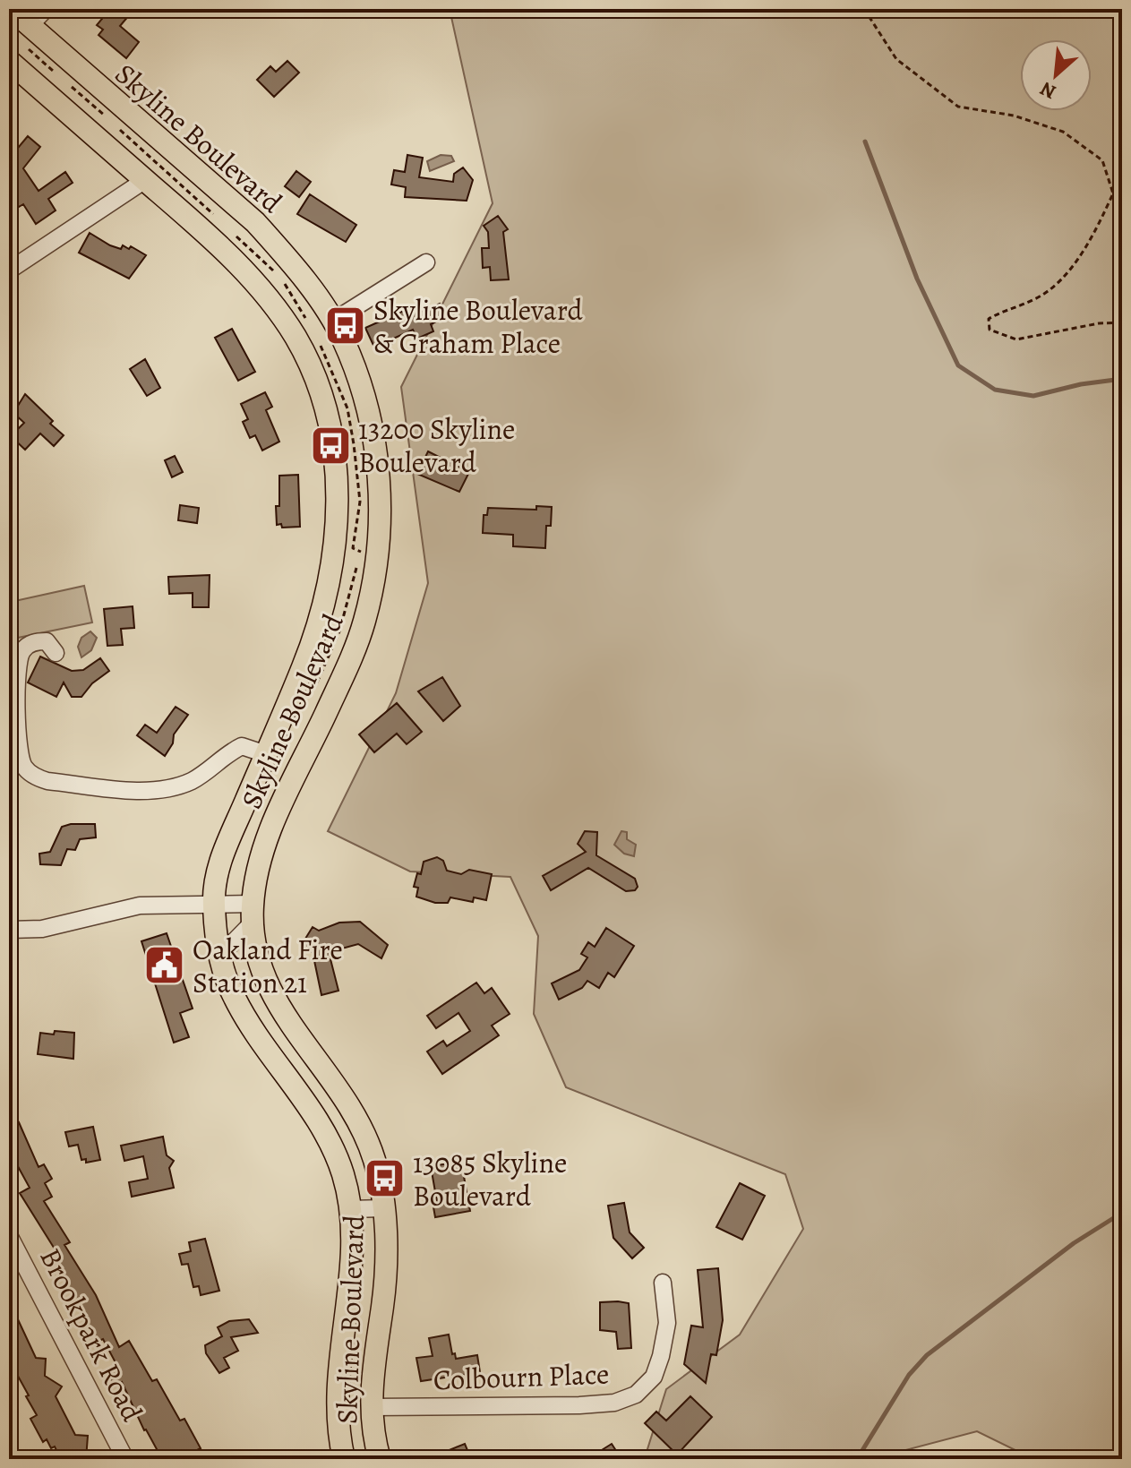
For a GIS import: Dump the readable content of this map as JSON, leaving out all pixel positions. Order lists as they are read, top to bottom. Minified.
{"streets":{"main road":["Skyline Boulevard"],"street":["Brookpark Road","Colbourn Place"]},"crossings":[["Skyline Boulevard","Colbourn Place"]],"places":{"bus stop":["Skyline Boulevard & Graham Place","13200 Skyline Boulevard","13085 Skyline Boulevard"],"public building":["Oakland Fire Station 21"]},"north":"bottom left"}
